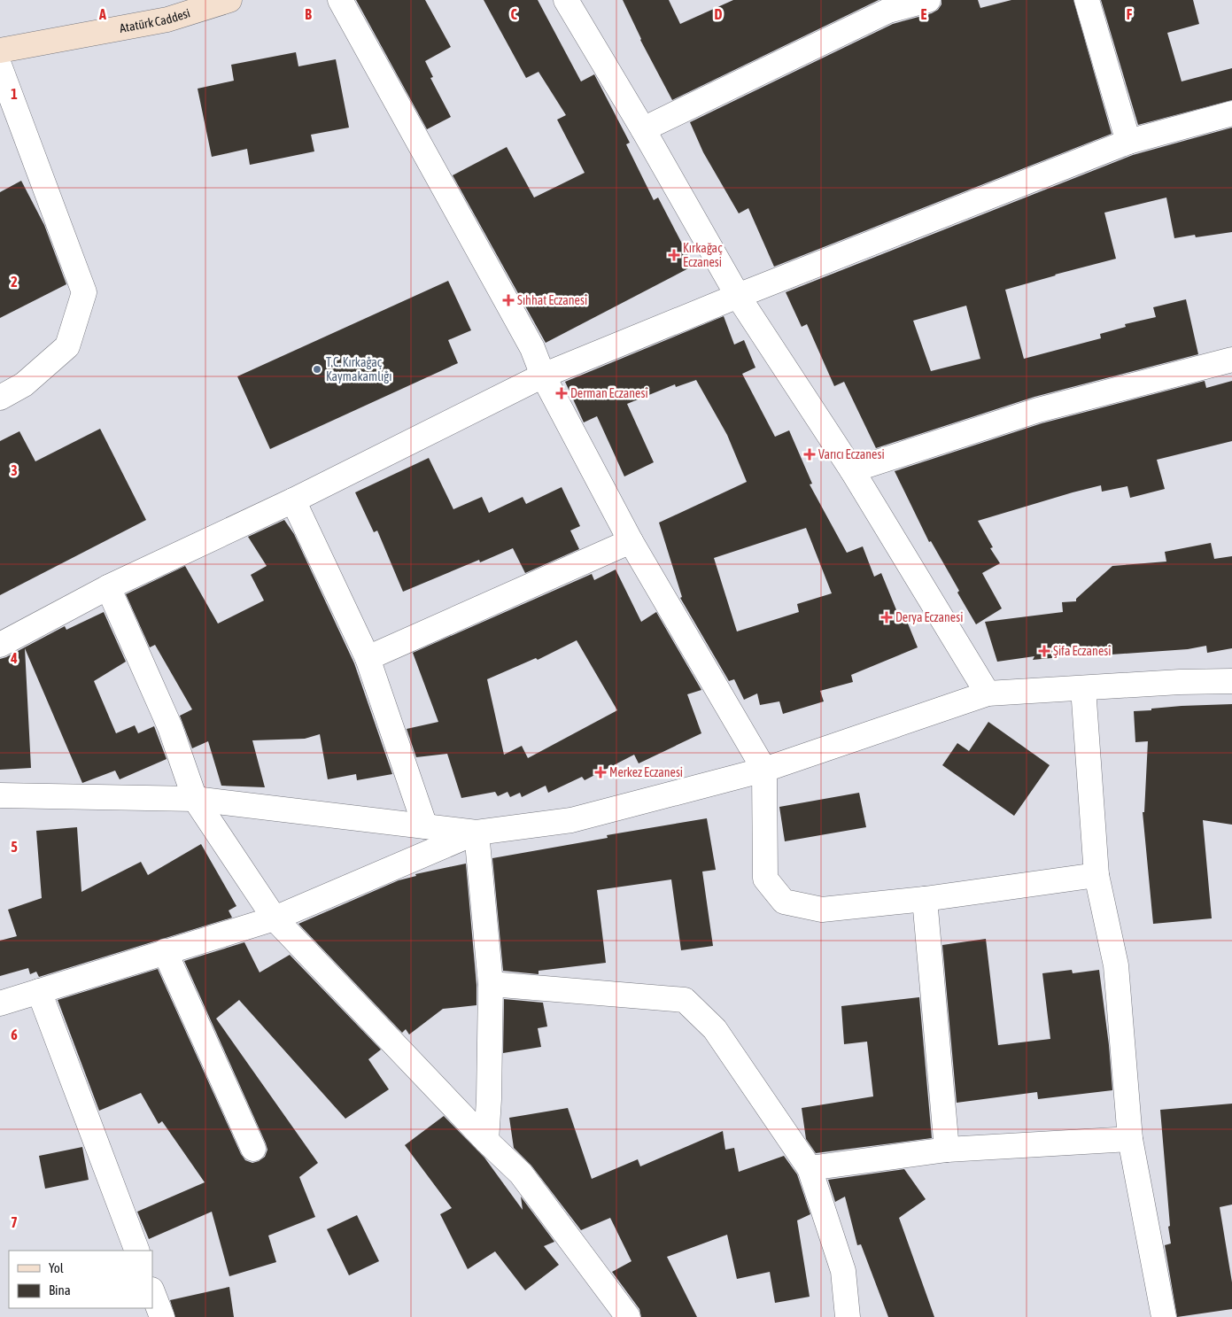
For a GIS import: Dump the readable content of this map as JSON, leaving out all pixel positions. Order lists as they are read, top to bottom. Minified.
{"streets":{"main road":["Atatürk Caddesi"]},"places":{"health":["Kırkağaç Eczanesi","Sıhhat Eczanesi","Derman Eczanesi","Varıcı Eczanesi","Derya Eczanesi","Şifa Eczanesi","Merkez Eczanesi"],"other":["T.C. Kırkağaç Kaymakamlığı"]},"legend":["Yol","Bina"],"grid":{"columns":["A","B","C","D","E","F"],"rows":["1","2","3","4","5","6","7"]}}
